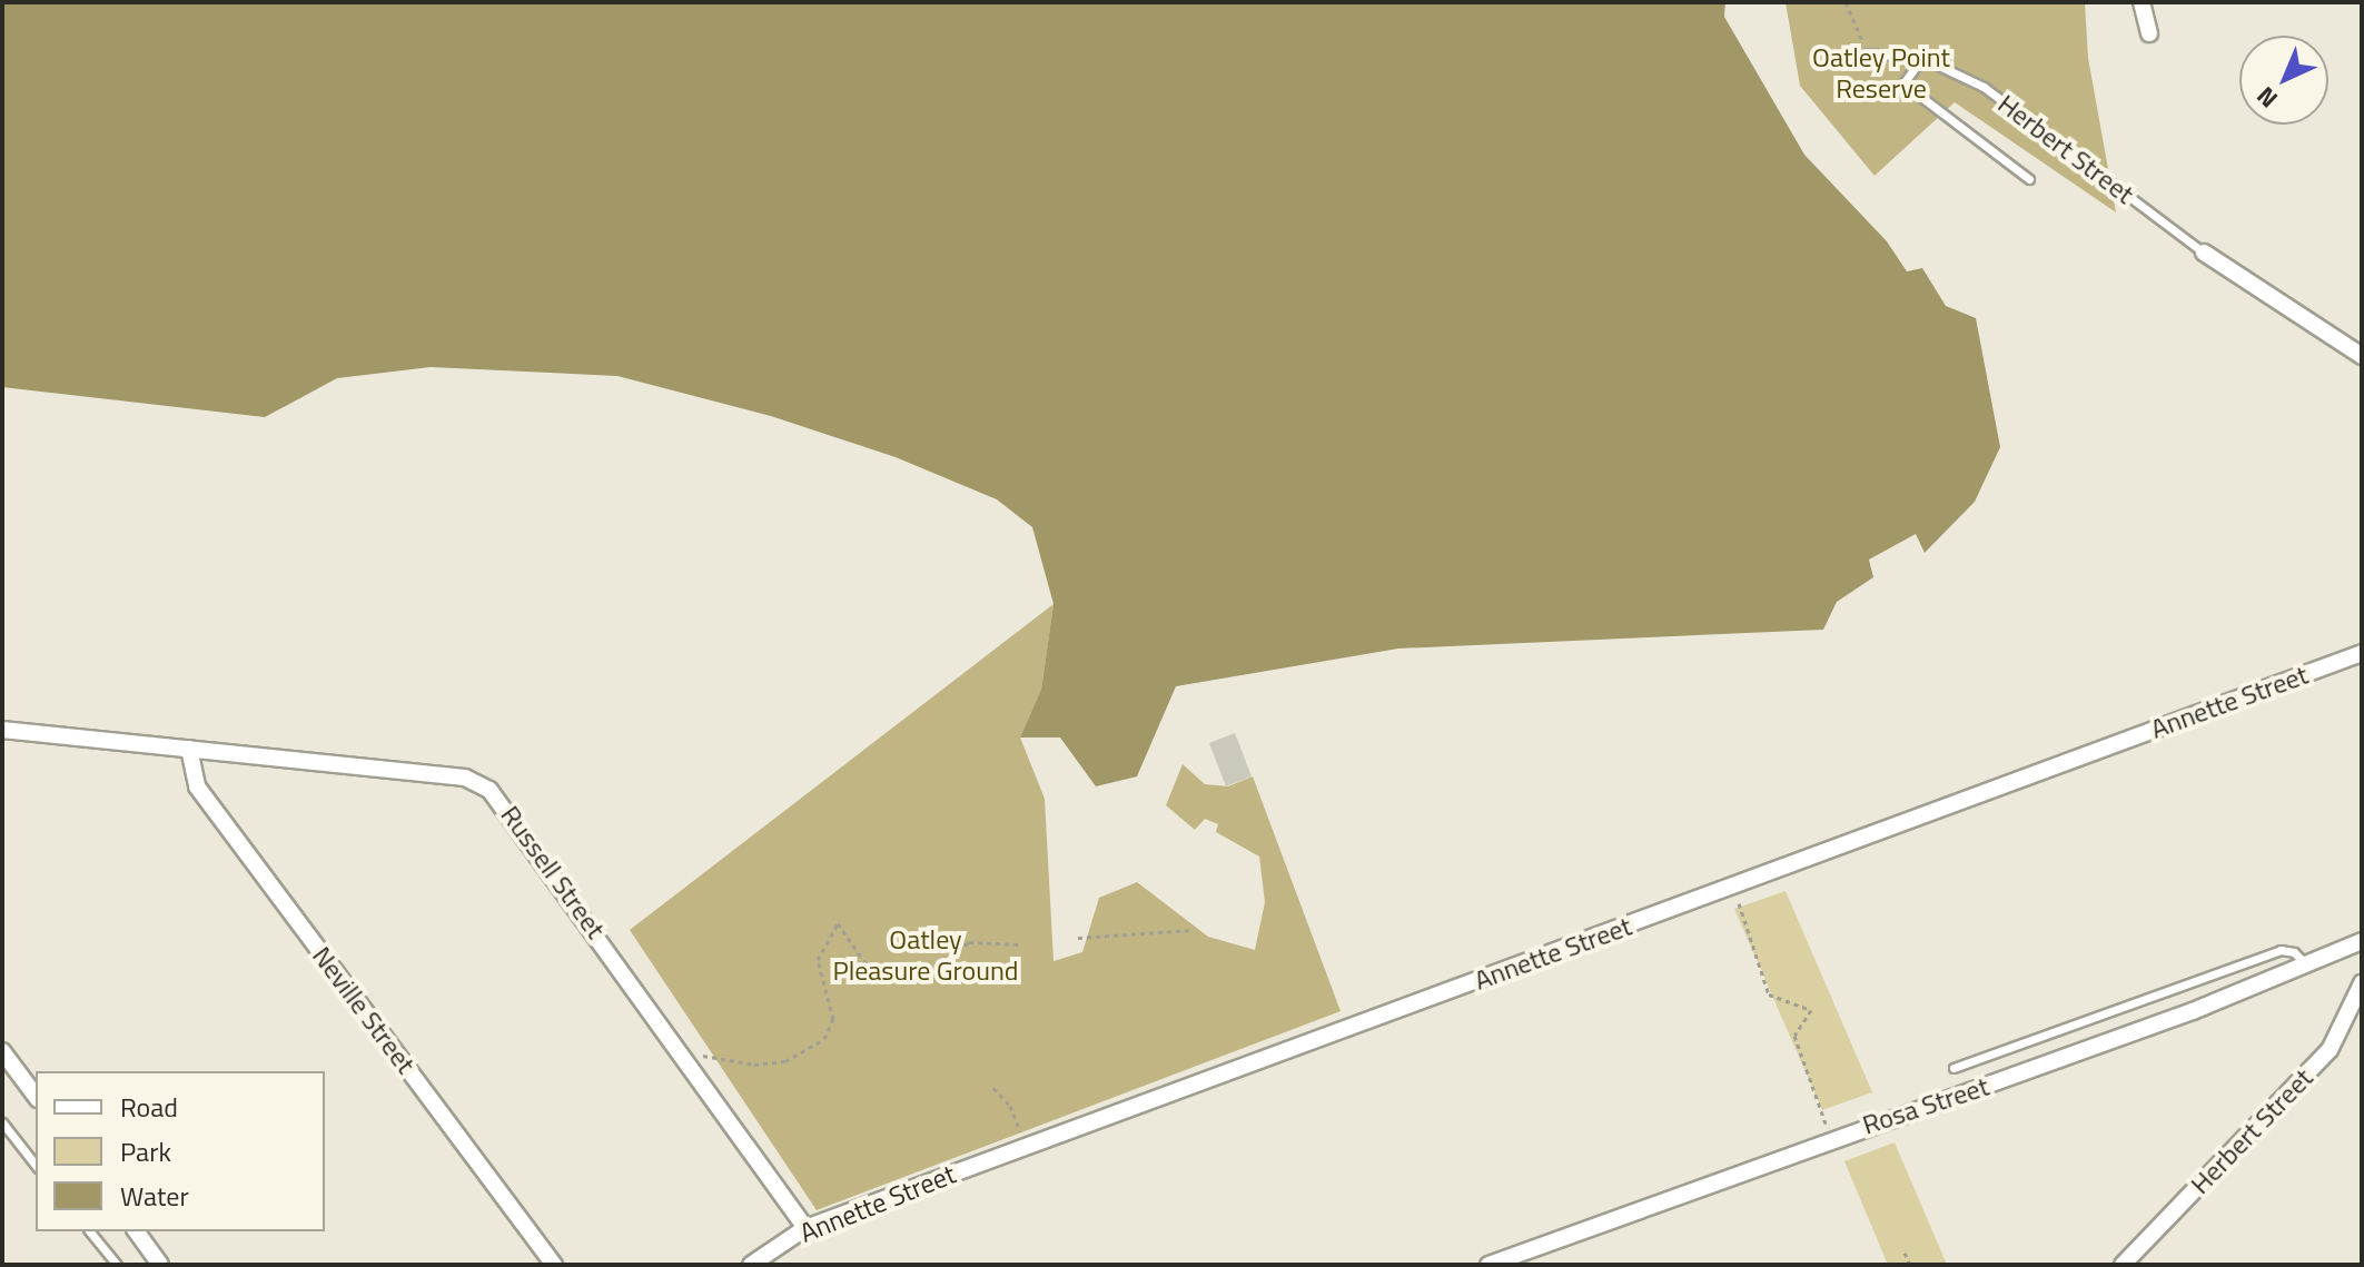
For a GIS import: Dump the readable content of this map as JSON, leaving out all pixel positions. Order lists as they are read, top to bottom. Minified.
{"streets":{"street":["Herbert Street","Annette Street","Russell Street","Neville Street","Rosa Street"]},"crossings":[["Annette Street","Russell Street"],["Russell Street","Neville Street"]],"parks":["Oatley Point Reserve","Oatley Pleasure Ground"],"legend":["Road","Park","Water"],"north":"bottom left"}
